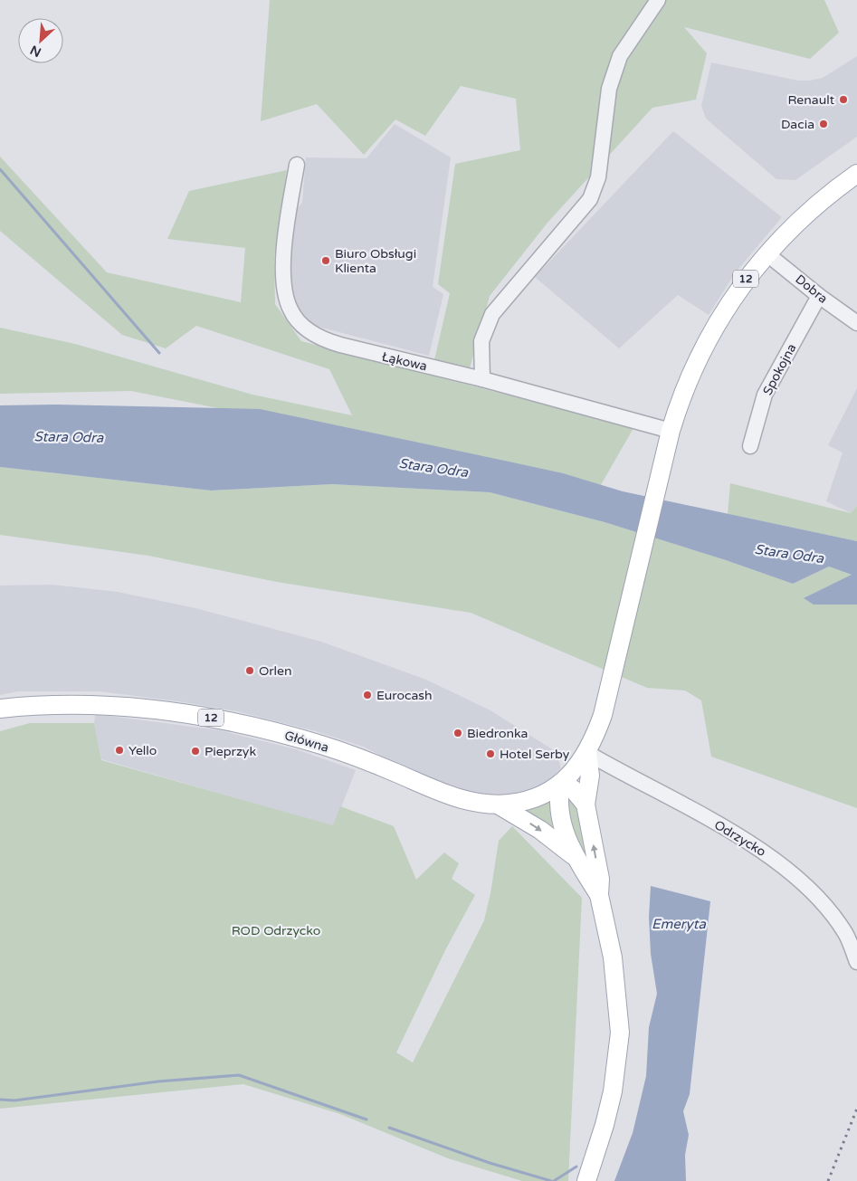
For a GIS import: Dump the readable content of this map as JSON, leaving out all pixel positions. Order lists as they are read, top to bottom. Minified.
{"streets":{"main road":["12","Główna"],"street":["Dobra","Łąkowa","Spokojna","Odrzycko"]},"crossings":[["12","Dobra"],["12","Łąkowa"],["12","Główna"],["12","Odrzycko"],["Dobra","Spokojna"],["Główna","Odrzycko"]],"water":["Stara Odra","Emeryta"],"parks":["ROD Odrzycko"],"places":["Renault","Dacia","Biuro Obsługi Klienta","Orlen","Eurocash","Biedronka","Yello","Pieprzyk","Hotel Serby"],"north":"bottom left"}
